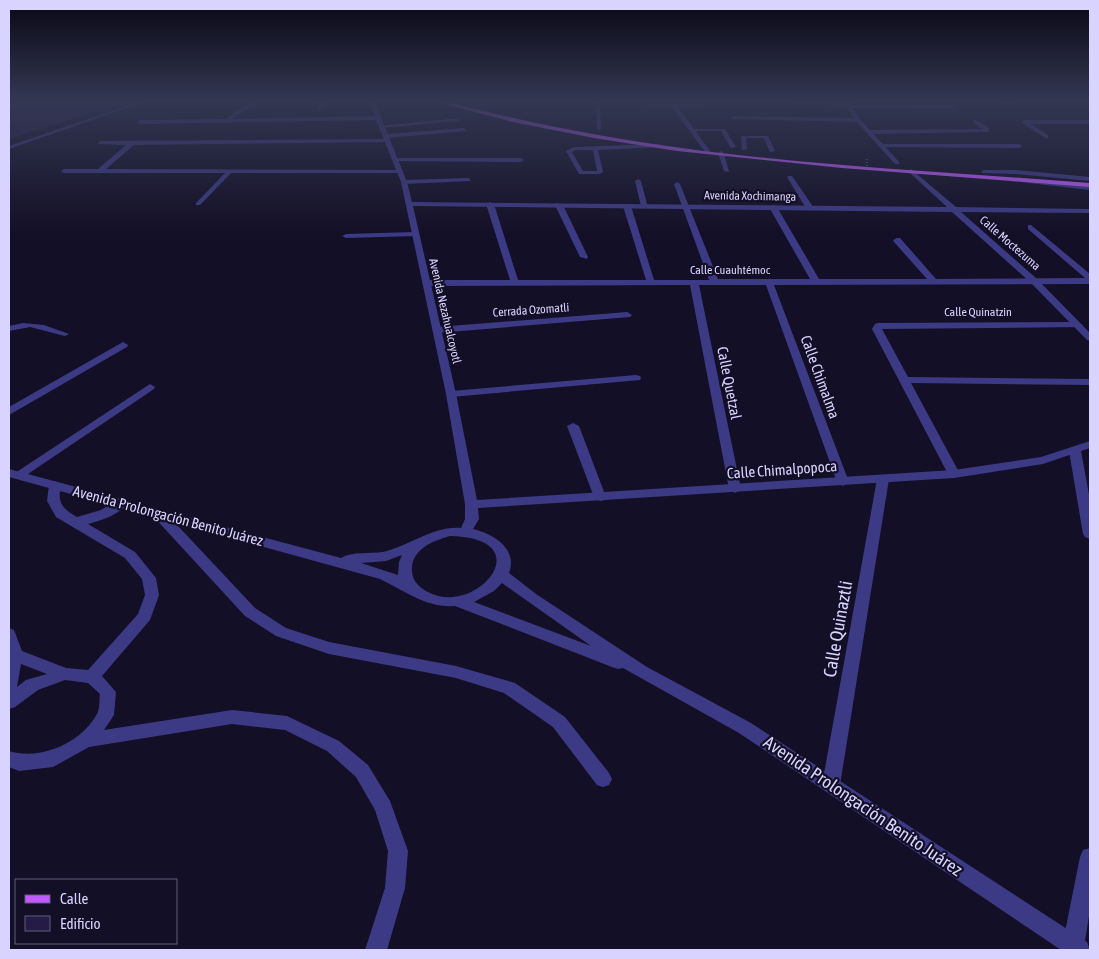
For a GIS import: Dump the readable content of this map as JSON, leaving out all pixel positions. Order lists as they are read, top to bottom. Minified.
{"streets":{"street":["Avenida Xochimanga","Calle Moctezuma","Calle Cuauhtémoc","Cerrada Ozomatli","Avenida Nezahualcoyotl","Calle Quinatzin","Calle Chimalma","Calle Quetzal","Calle Chimalpopoca","Avenida Prolongación Benito Juárez","Calle Quinaztli"]},"crossings":[["Avenida Xochimanga","Calle Moctezuma"],["Avenida Xochimanga","Avenida Nezahualcoyotl"],["Calle Moctezuma","Calle Cuauhtémoc"],["Calle Moctezuma","Calle Quinatzin"],["Calle Cuauhtémoc","Avenida Nezahualcoyotl"],["Calle Cuauhtémoc","Calle Chimalma"],["Calle Cuauhtémoc","Calle Quetzal"],["Cerrada Ozomatli","Avenida Nezahualcoyotl"],["Avenida Nezahualcoyotl","Calle Chimalpopoca"],["Avenida Nezahualcoyotl","Avenida Prolongación Benito Juárez"],["Calle Chimalma","Calle Chimalpopoca"],["Calle Quetzal","Calle Chimalpopoca"],["Calle Chimalpopoca","Calle Quinaztli"],["Avenida Prolongación Benito Juárez","Calle Quinaztli"]],"legend":["Calle","Edificio"]}
